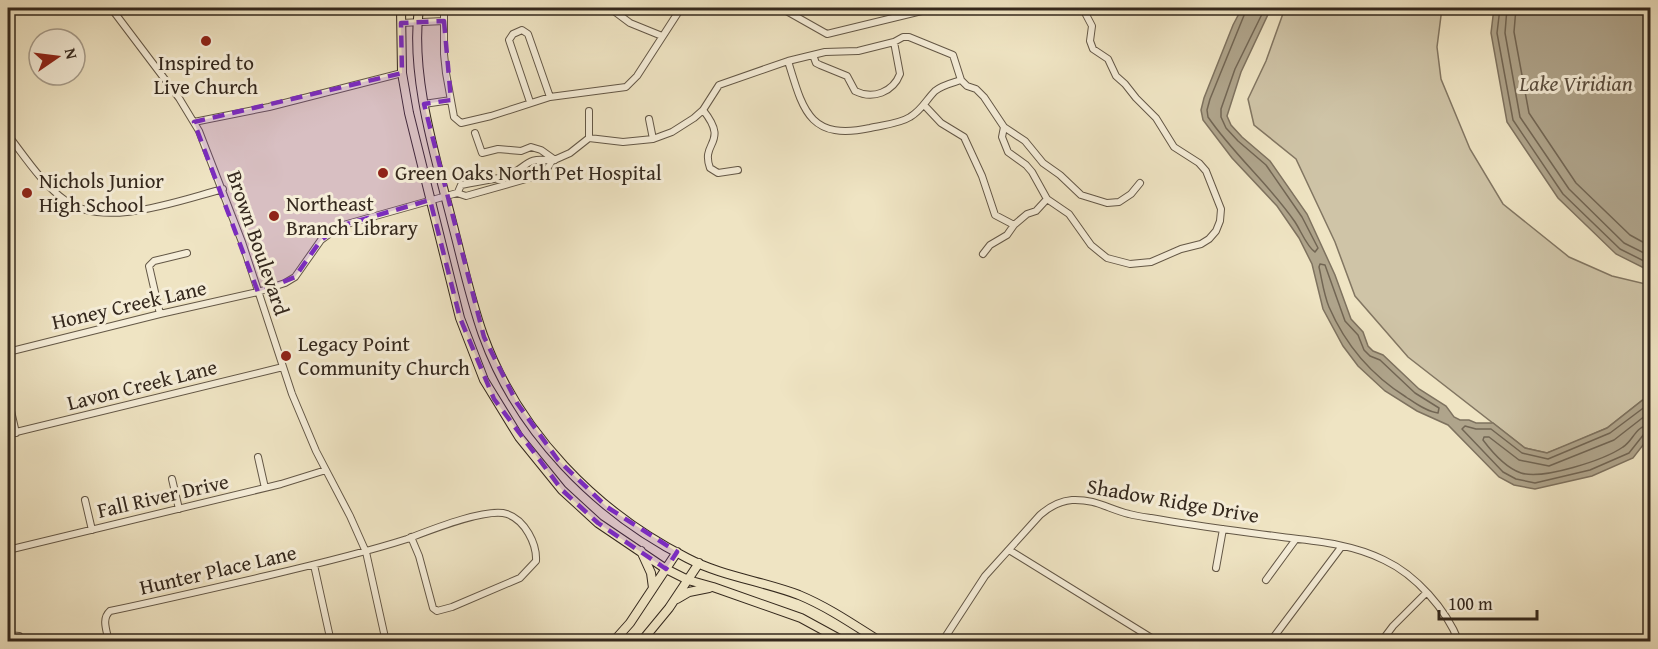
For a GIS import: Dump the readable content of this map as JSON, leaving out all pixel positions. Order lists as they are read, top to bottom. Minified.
{"streets":{"street":["Brown Boulevard","Honey Creek Lane","Lavon Creek Lane","Fall River Drive","Shadow Ridge Drive","Hunter Place Lane"]},"crossings":[["Brown Boulevard","Honey Creek Lane"],["Brown Boulevard","Lavon Creek Lane"],["Brown Boulevard","Fall River Drive"],["Brown Boulevard","Hunter Place Lane"]],"water":["Lake Viridian"],"places":["Inspired to Live Church","Green Oaks North Pet Hospital","Nichols Junior High School","Northeast Branch Library","Legacy Point Community Church"],"scale_bar":"100 m","north":"right"}
